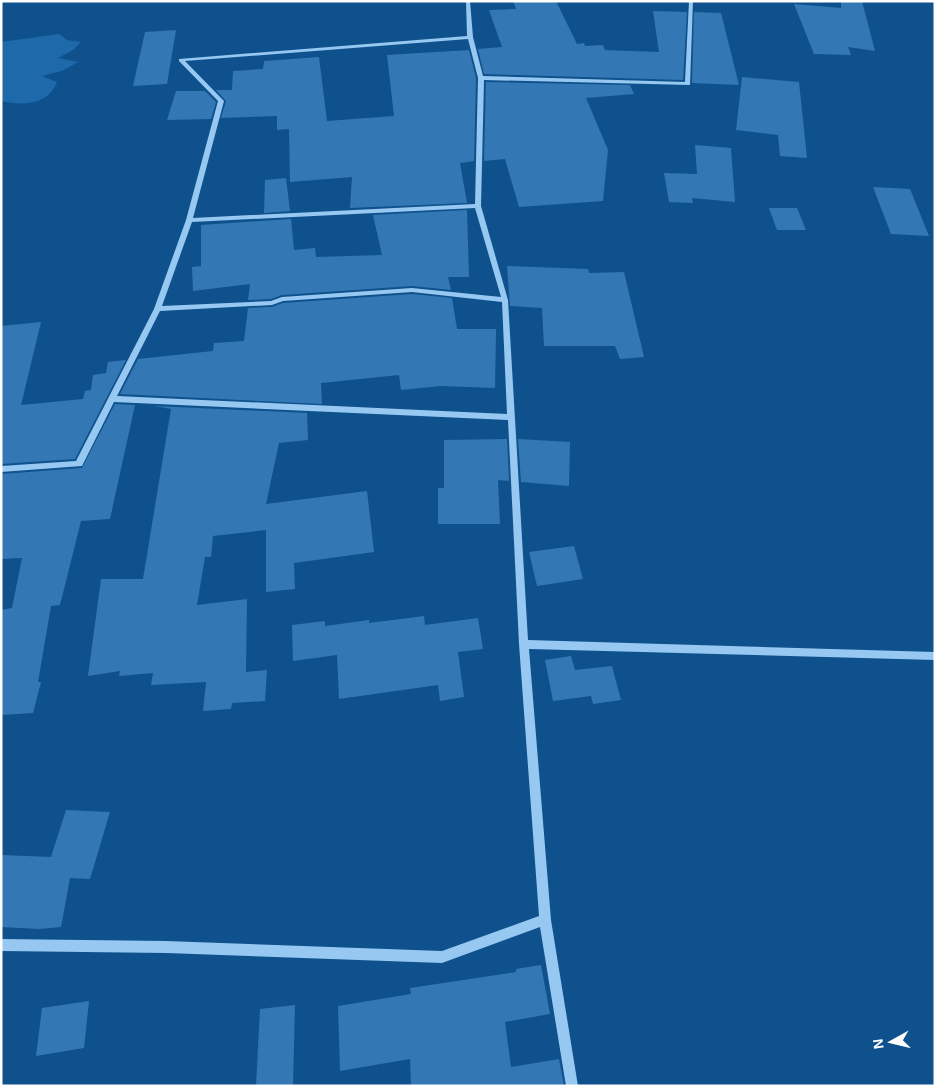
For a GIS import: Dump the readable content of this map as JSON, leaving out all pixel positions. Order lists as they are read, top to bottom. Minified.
{"north":"left"}
